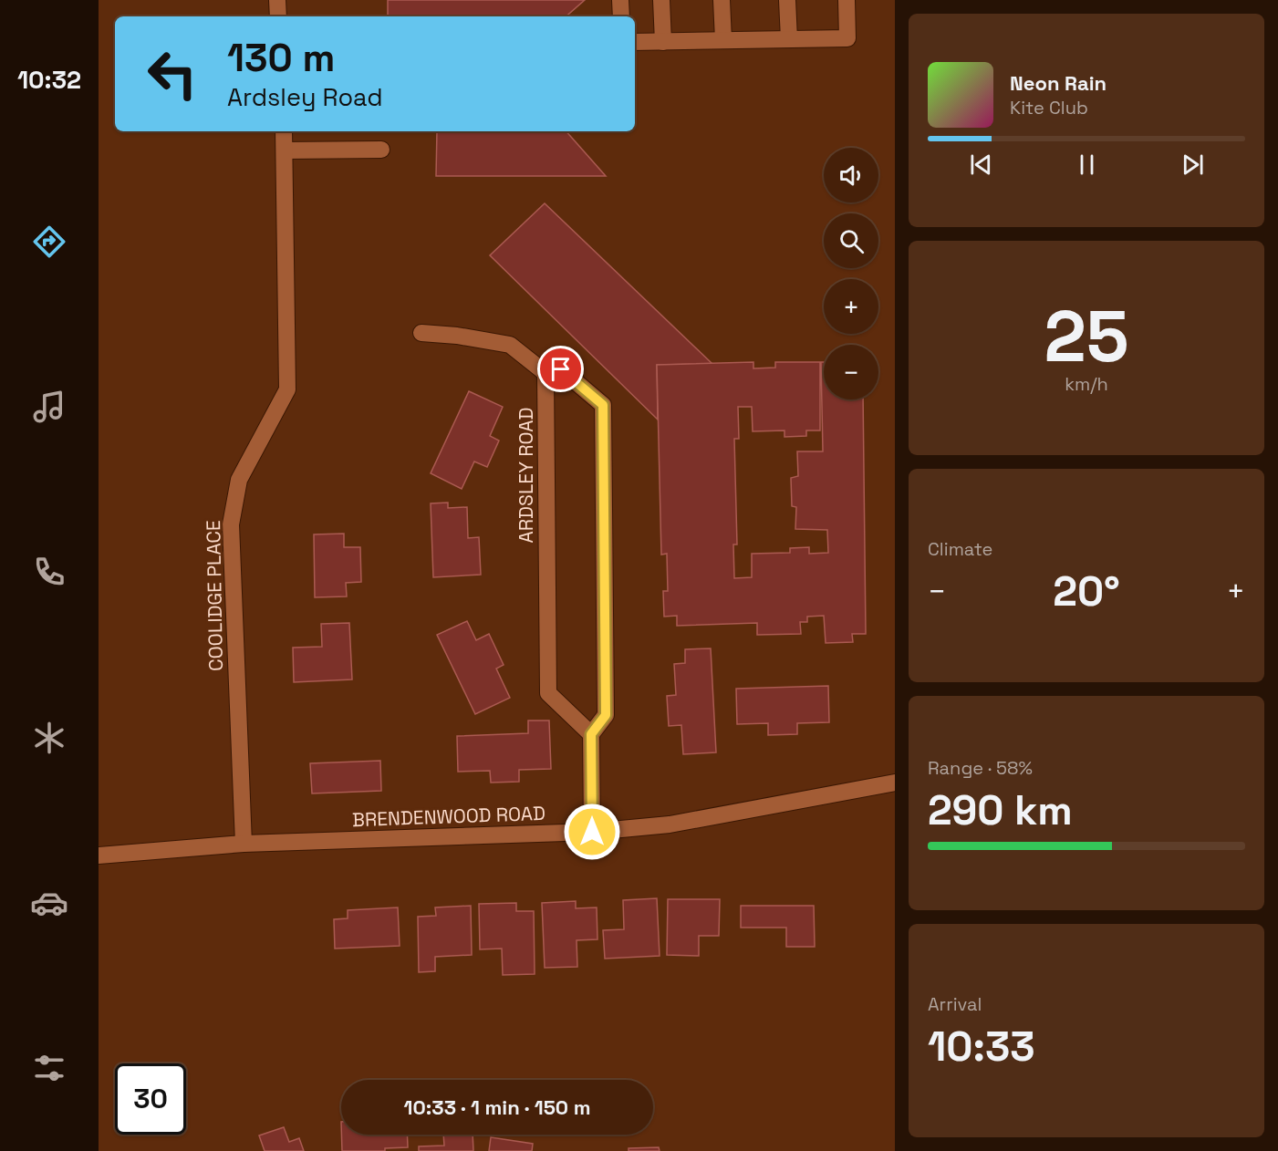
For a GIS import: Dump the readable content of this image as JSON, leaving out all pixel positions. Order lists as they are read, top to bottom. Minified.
{"streets":{"street":["ARDSLEY ROAD","COOLIDGE PLACE","BRENDENWOOD ROAD"]},"crossings":[["COOLIDGE PLACE","BRENDENWOOD ROAD"]],"page":{"tabs":"10:32","turn":["130 m","Ardsley Road"],"song":["Neon Rain","Kite Club"],"map_buttons":["+","−"],"tile":[["25","km/h"],"Climate",["Range · 58%","290 km"],["Arrival","10:33"]],"heat":["−","20°","+"],"limit":"30","trip":"10:33 · 1 min · 150 m"}}
